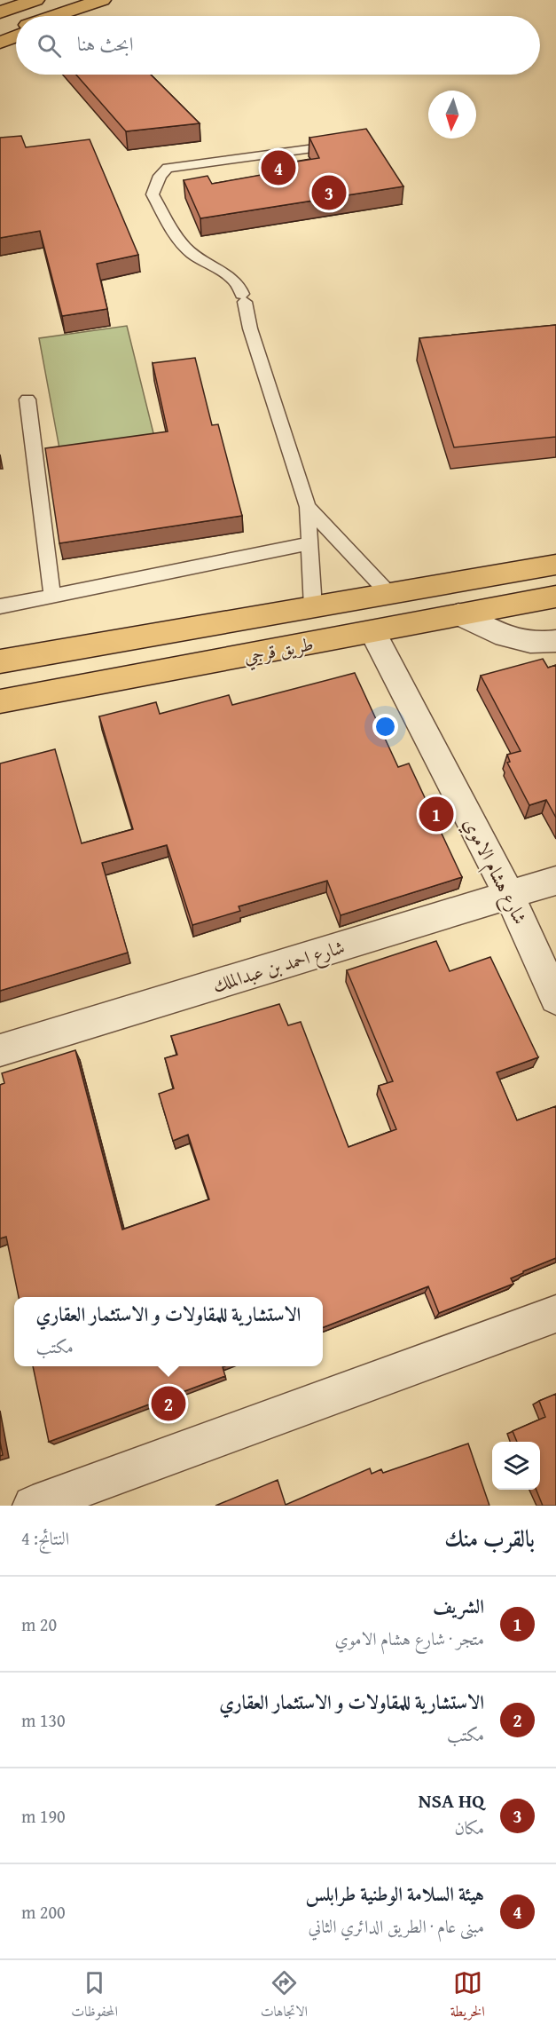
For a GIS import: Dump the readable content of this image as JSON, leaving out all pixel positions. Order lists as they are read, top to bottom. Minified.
{"streets":{"highway":["طريق قرجي"],"street":["شارع هشام الاموي","شارع احمد بن عبدالملك"]},"crossings":[["طريق قرجي","شارع هشام الاموي"],["شارع هشام الاموي","شارع احمد بن عبدالملك"]],"north":"bottom","page":{"search":"ابحث هنا","pins":["4","3","1","2"],"popup":["الاستشارية للمقاولات و الاستثمار العقاري","مكتب"],"heading":["بالقرب منك","النتائج: 4"],"list":[{"mark":"1","name":"الشريف","note":"متجر · شارع هشام الاموي","value":"20 m"},{"mark":"2","name":"الاستشارية للمقاولات و الاستثمار العقاري","note":"مكتب","value":"130 m"},{"mark":"3","name":"NSA HQ","note":"مكان","value":"190 m"},{"mark":"4","name":"هيئة السلامة الوطنية طرابلس","note":"مبنى عام · الطريق الدائري الثاني","value":"200 m"}],"nav":["الخريطة","الاتجاهات","المحفوظات"]}}
